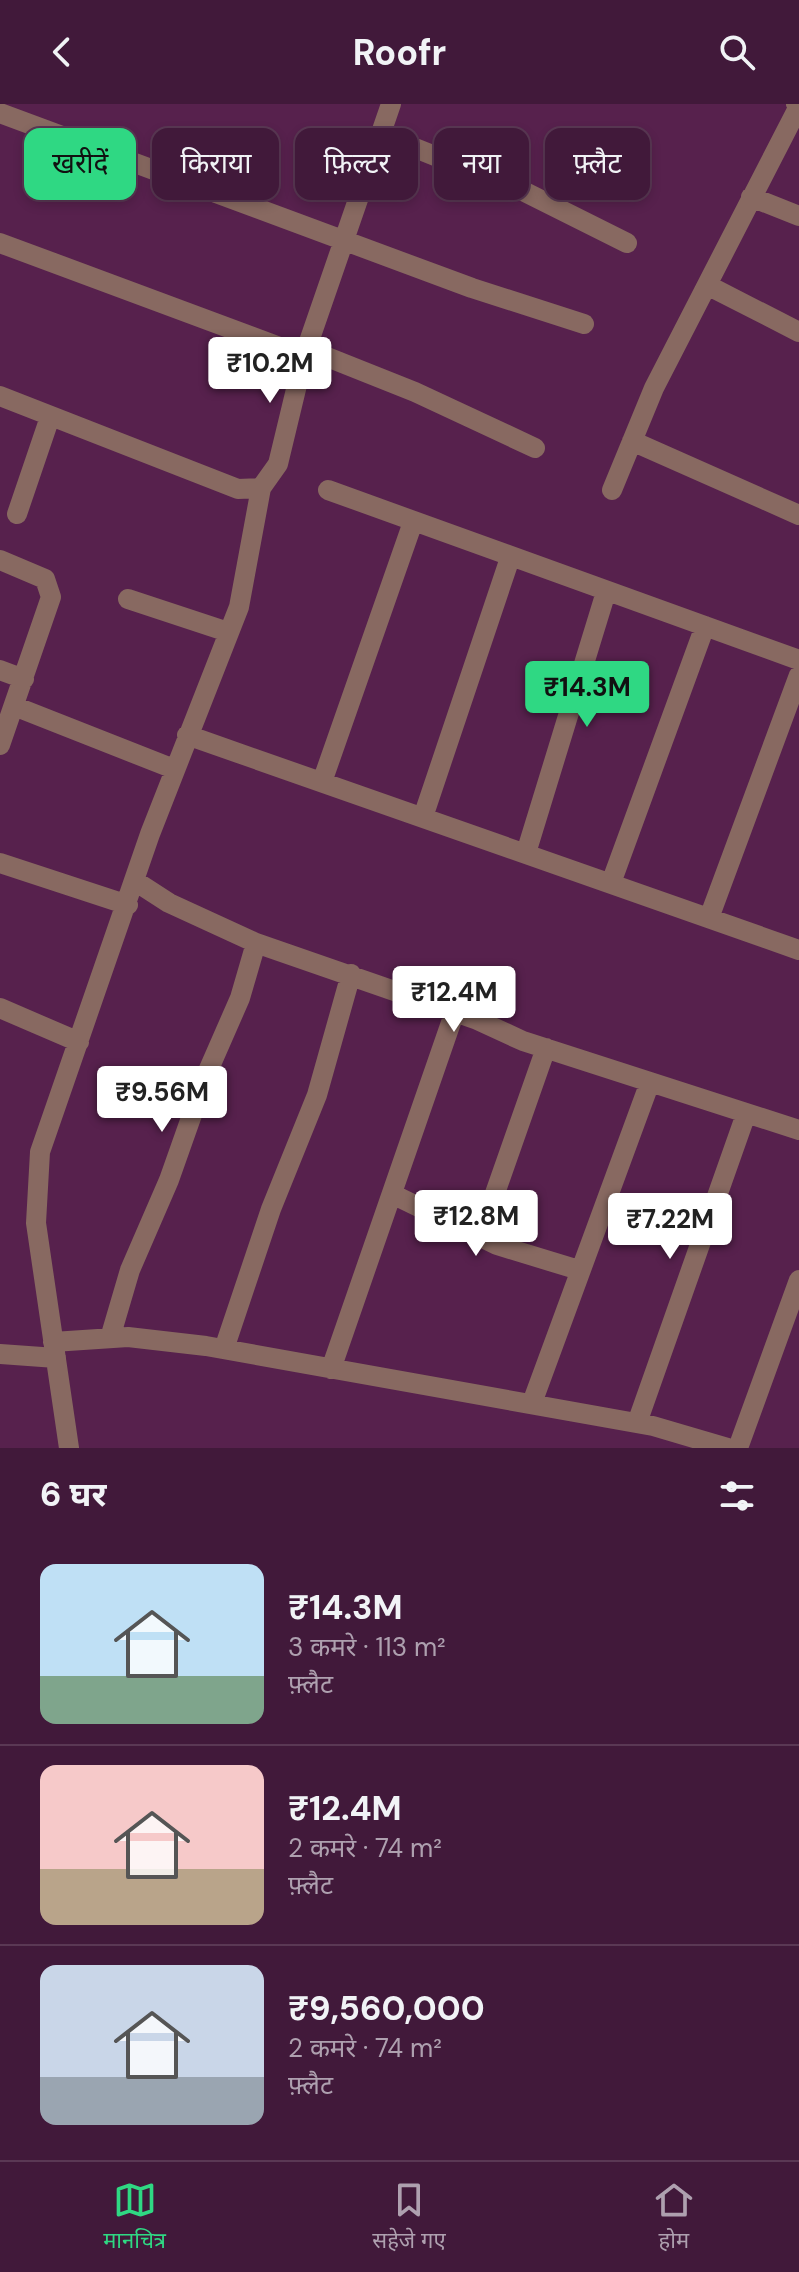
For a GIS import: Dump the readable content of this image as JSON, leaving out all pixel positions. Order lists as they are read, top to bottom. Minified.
{"page":{"header":"Roofr","chip":["खरीदें","किराया","फ़िल्टर","नया","फ़्लैट"],"price":["₹10.2M","₹14.3M","₹12.4M","₹9.56M","₹12.8M","₹7.22M"],"heading":"6 घर","list":[{"name":"₹14.3M","note":"3 कमरे · 113 m² · फ़्लैट"},{"name":"₹12.4M","note":"2 कमरे · 74 m² · फ़्लैट"},{"name":"₹9,560,000","note":"2 कमरे · 74 m² · फ़्लैट"}],"tabs":["मानचित्र","सहेजे गए","होम"]}}
